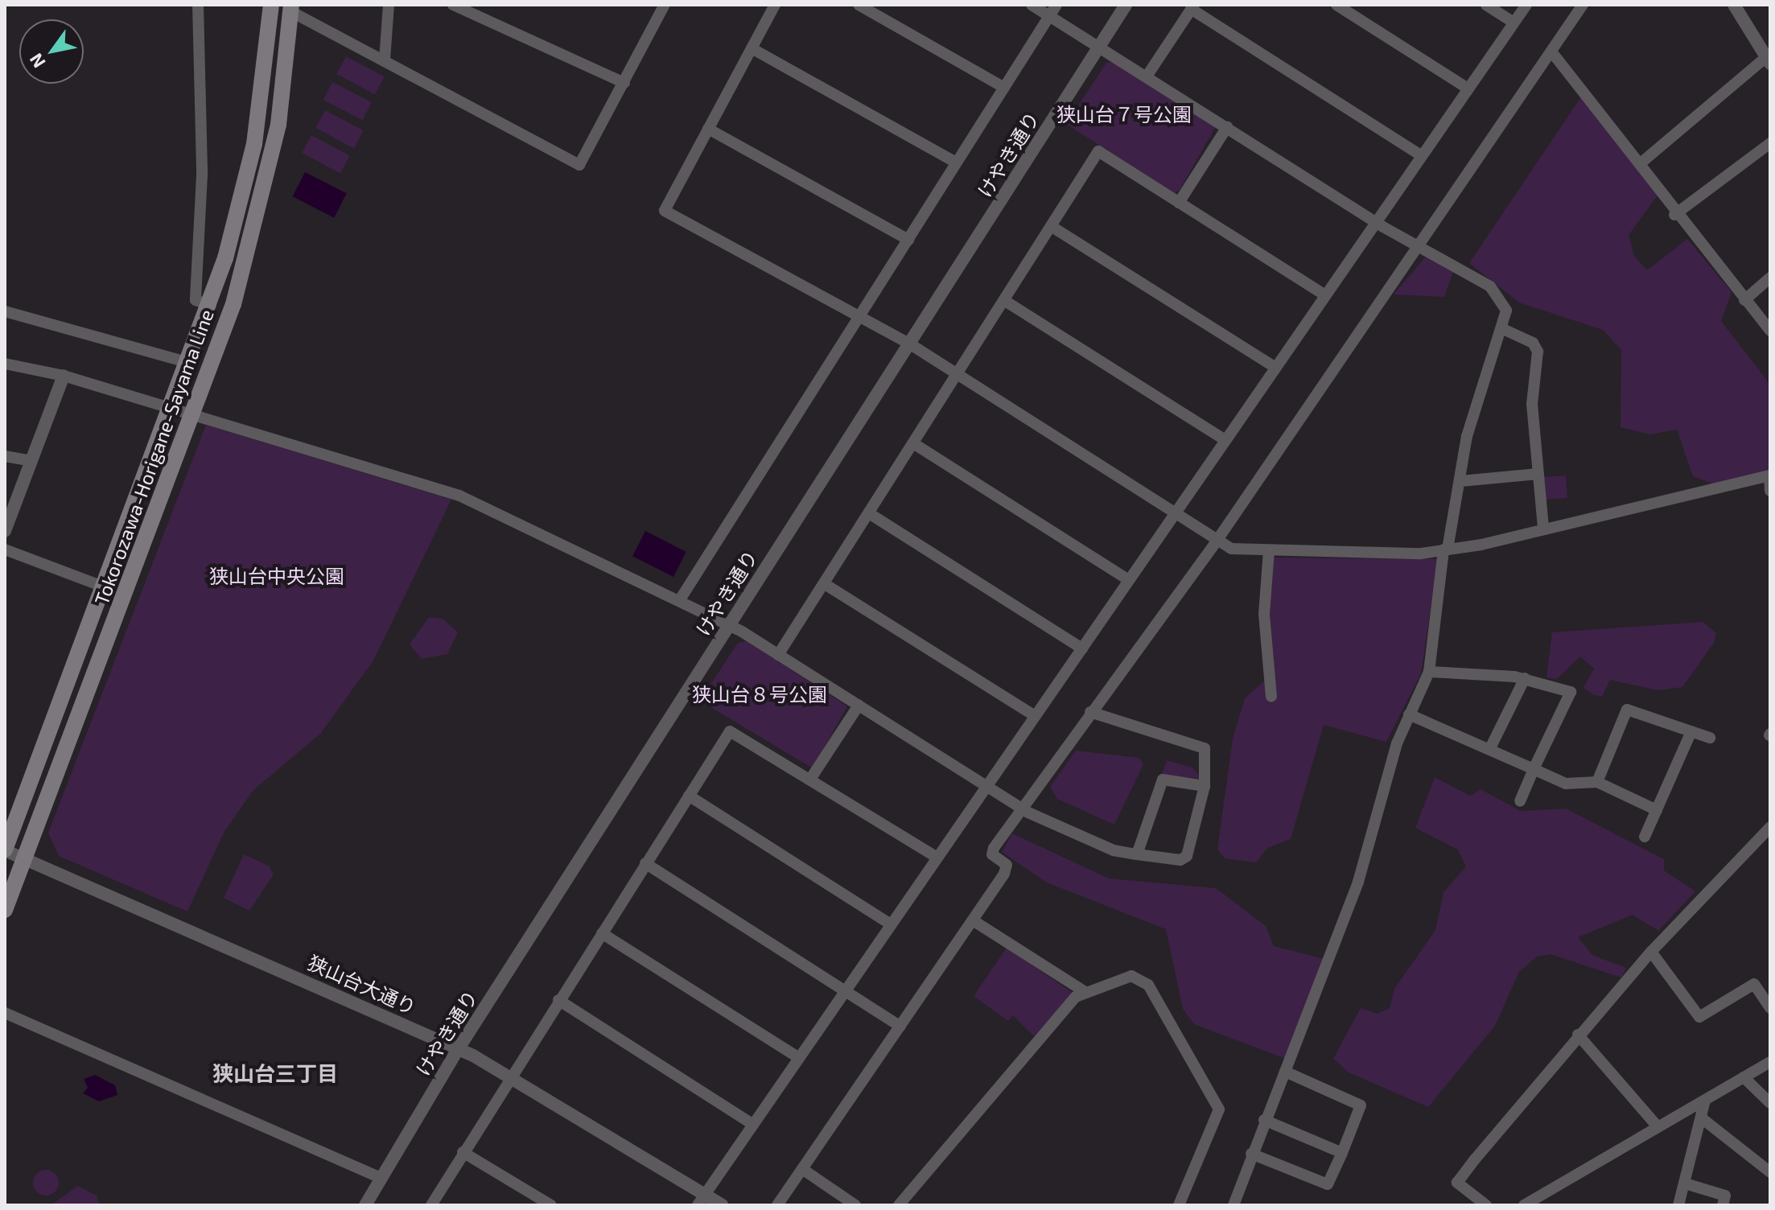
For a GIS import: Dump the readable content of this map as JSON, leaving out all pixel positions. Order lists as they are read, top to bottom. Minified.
{"streets":{"main road":["Tokorozawa-Horigane-Sayama Line"],"street":["けやき通り","狭山台大通り"]},"crossings":[["けやき通り","狭山台大通り"],["Tokorozawa-Horigane-Sayama Line","狭山台大通り"]],"districts":["狭山台三丁目"],"parks":["狭山台７号公園","狭山台中央公園","狭山台８号公園"],"north":"bottom left"}
